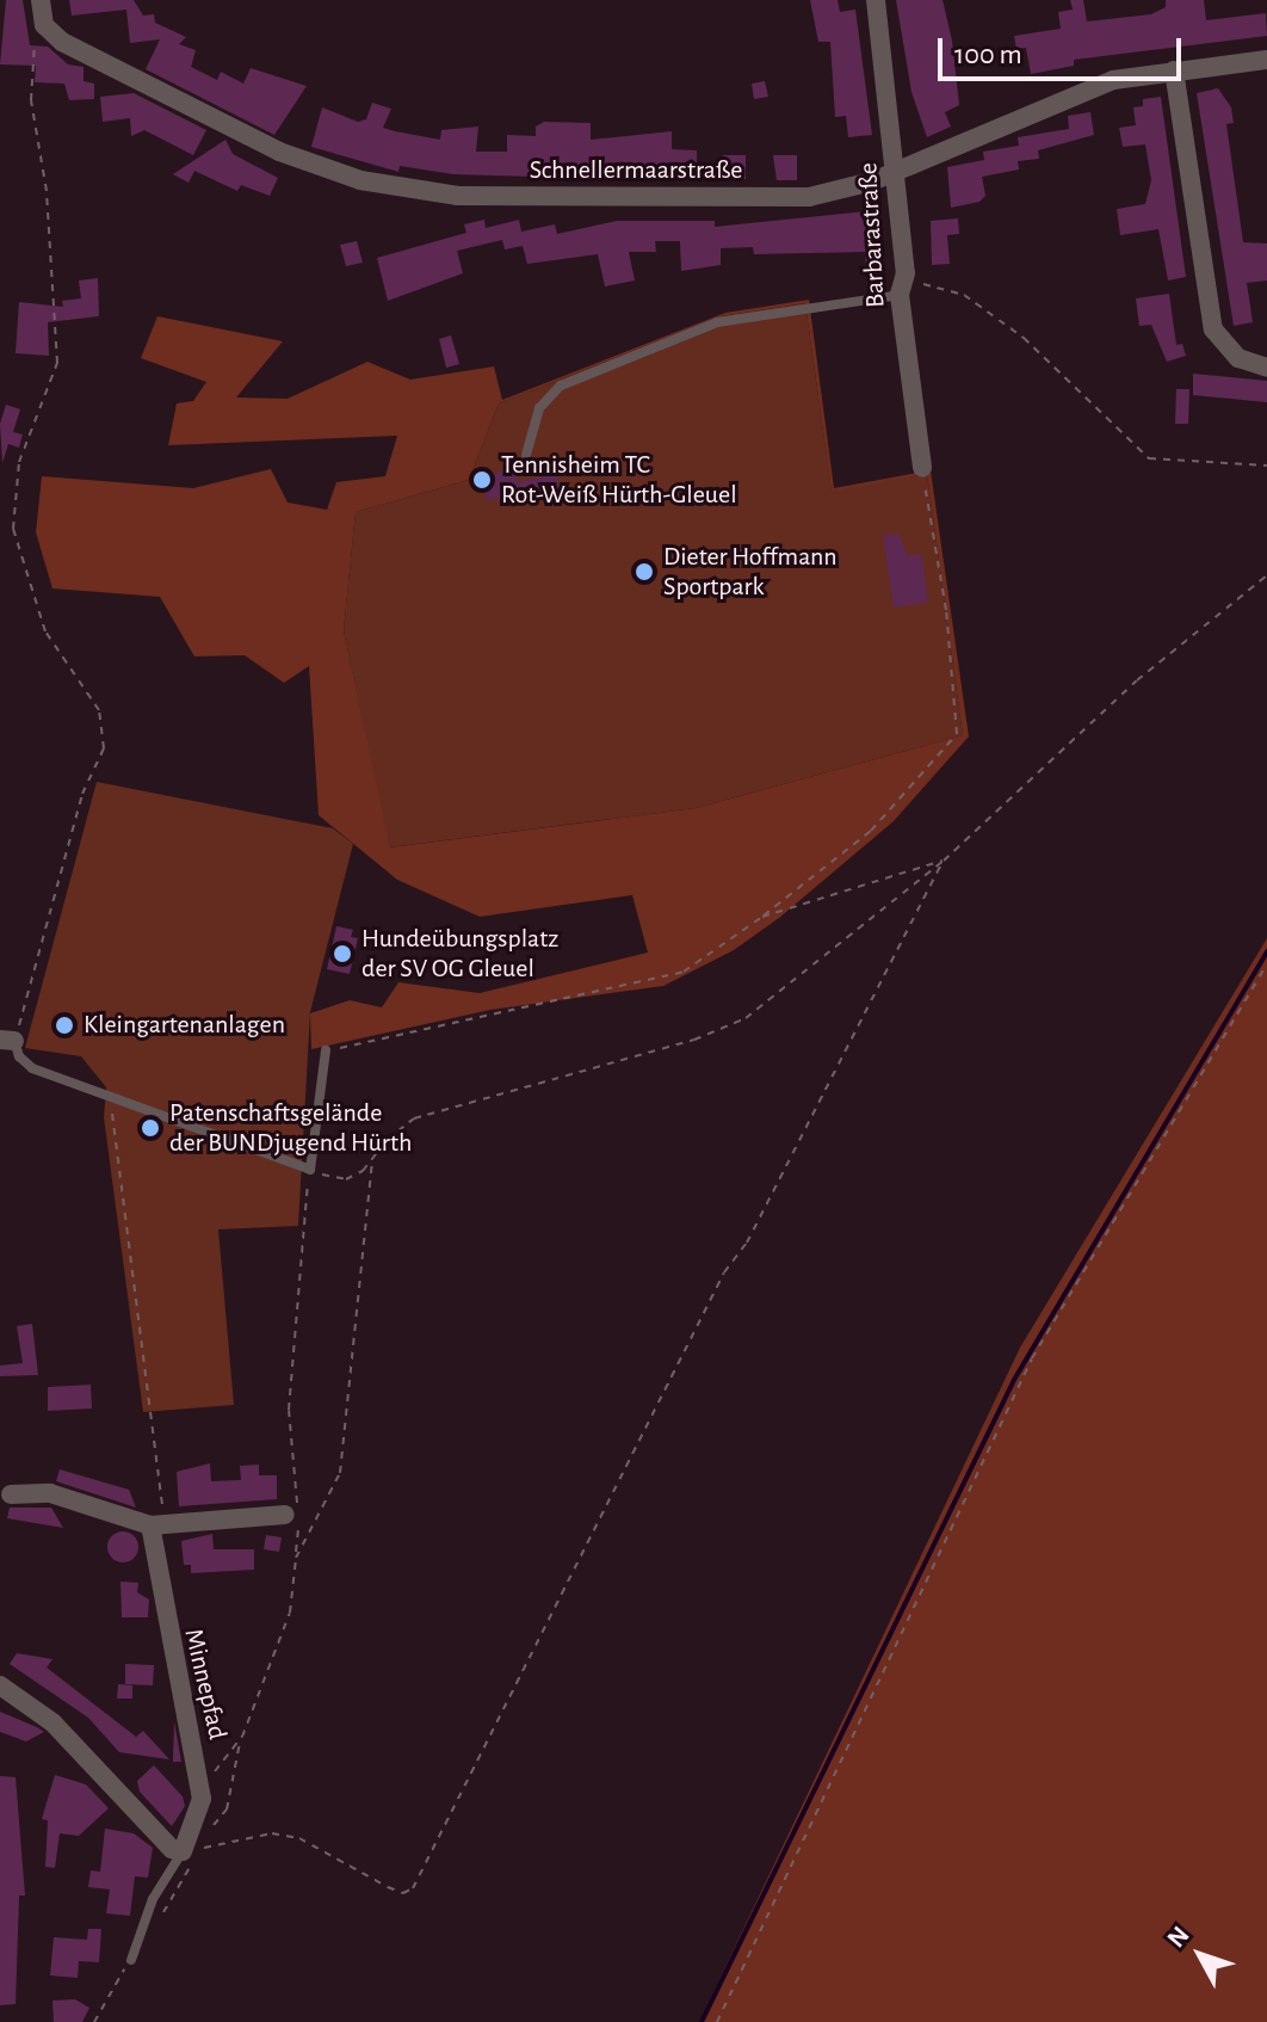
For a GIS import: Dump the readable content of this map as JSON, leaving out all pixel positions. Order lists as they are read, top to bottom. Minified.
{"streets":{"street":["Schnellermaarstraße","Barbarastraße","Minnepfad"]},"crossings":[["Schnellermaarstraße","Barbarastraße"]],"places":["Tennisheim TC Rot-Weiß Hürth-Gleuel","Dieter Hoffmann Sportpark","Hundeübungsplatz der SV OG Gleuel","Kleingartenanlagen","Patenschaftsgelände der BUNDjugend Hürth"],"scale_bar":"100 m","north":"top left"}
